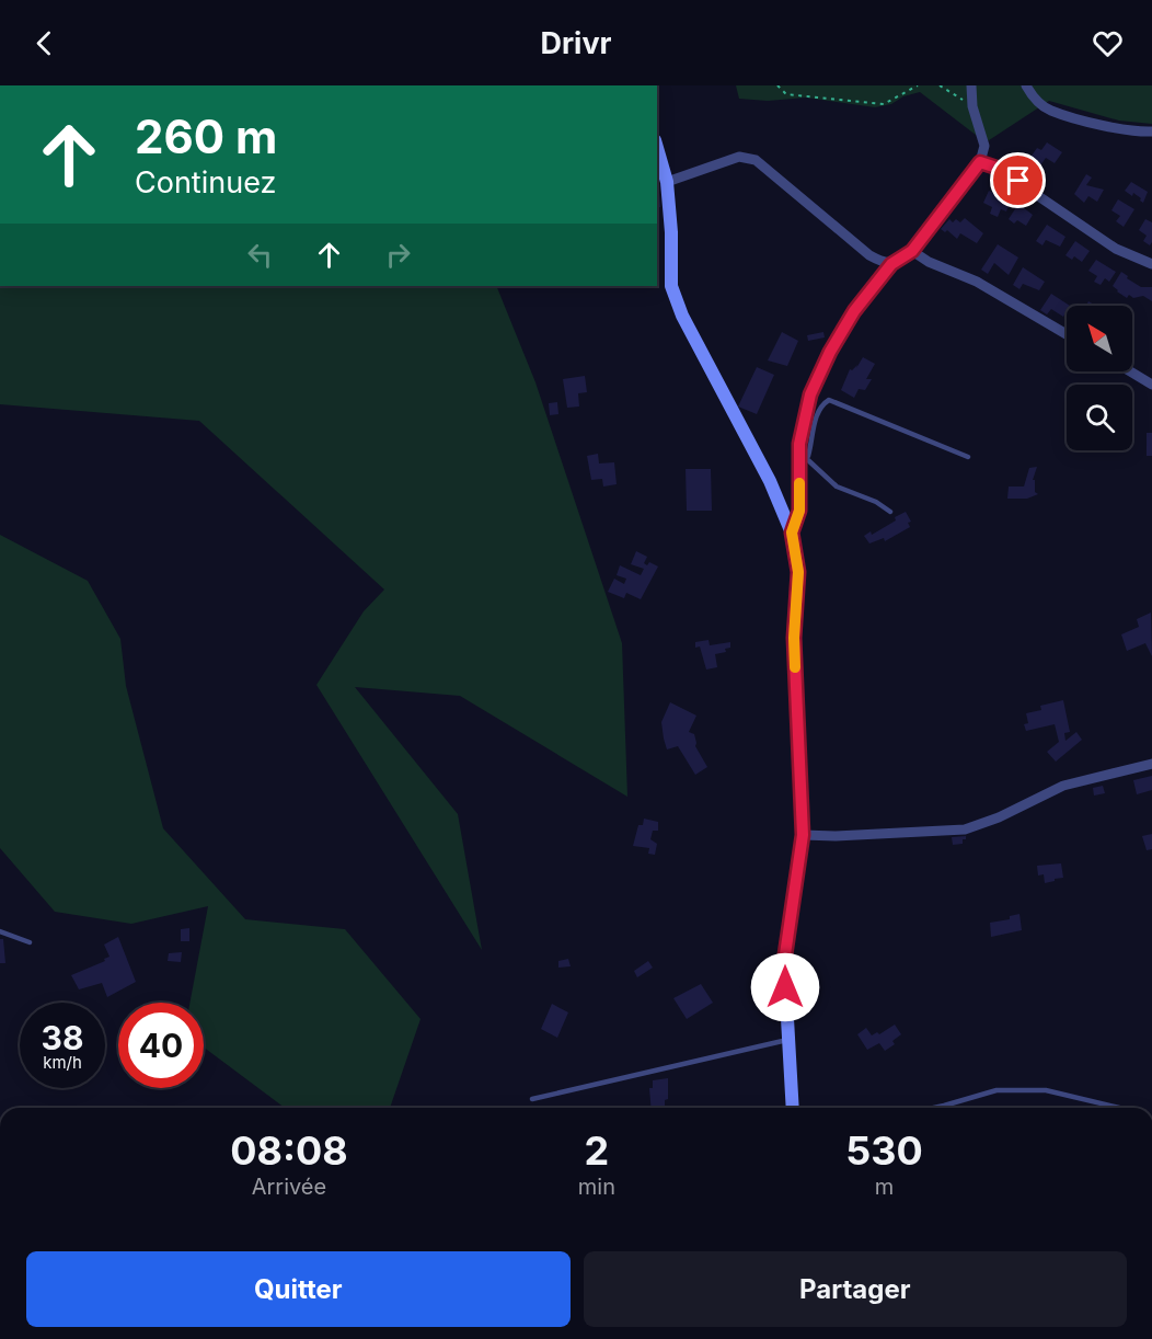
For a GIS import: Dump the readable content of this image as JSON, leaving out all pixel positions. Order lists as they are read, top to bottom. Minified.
{"north":"top left","page":{"header":"Drivr","turn":["260 m","Continuez"],"speed":"38 km/h","limit":"40","eta":["08:08","Arrivée","2","min","530","m"],"buttons":["Quitter","Partager"]}}
